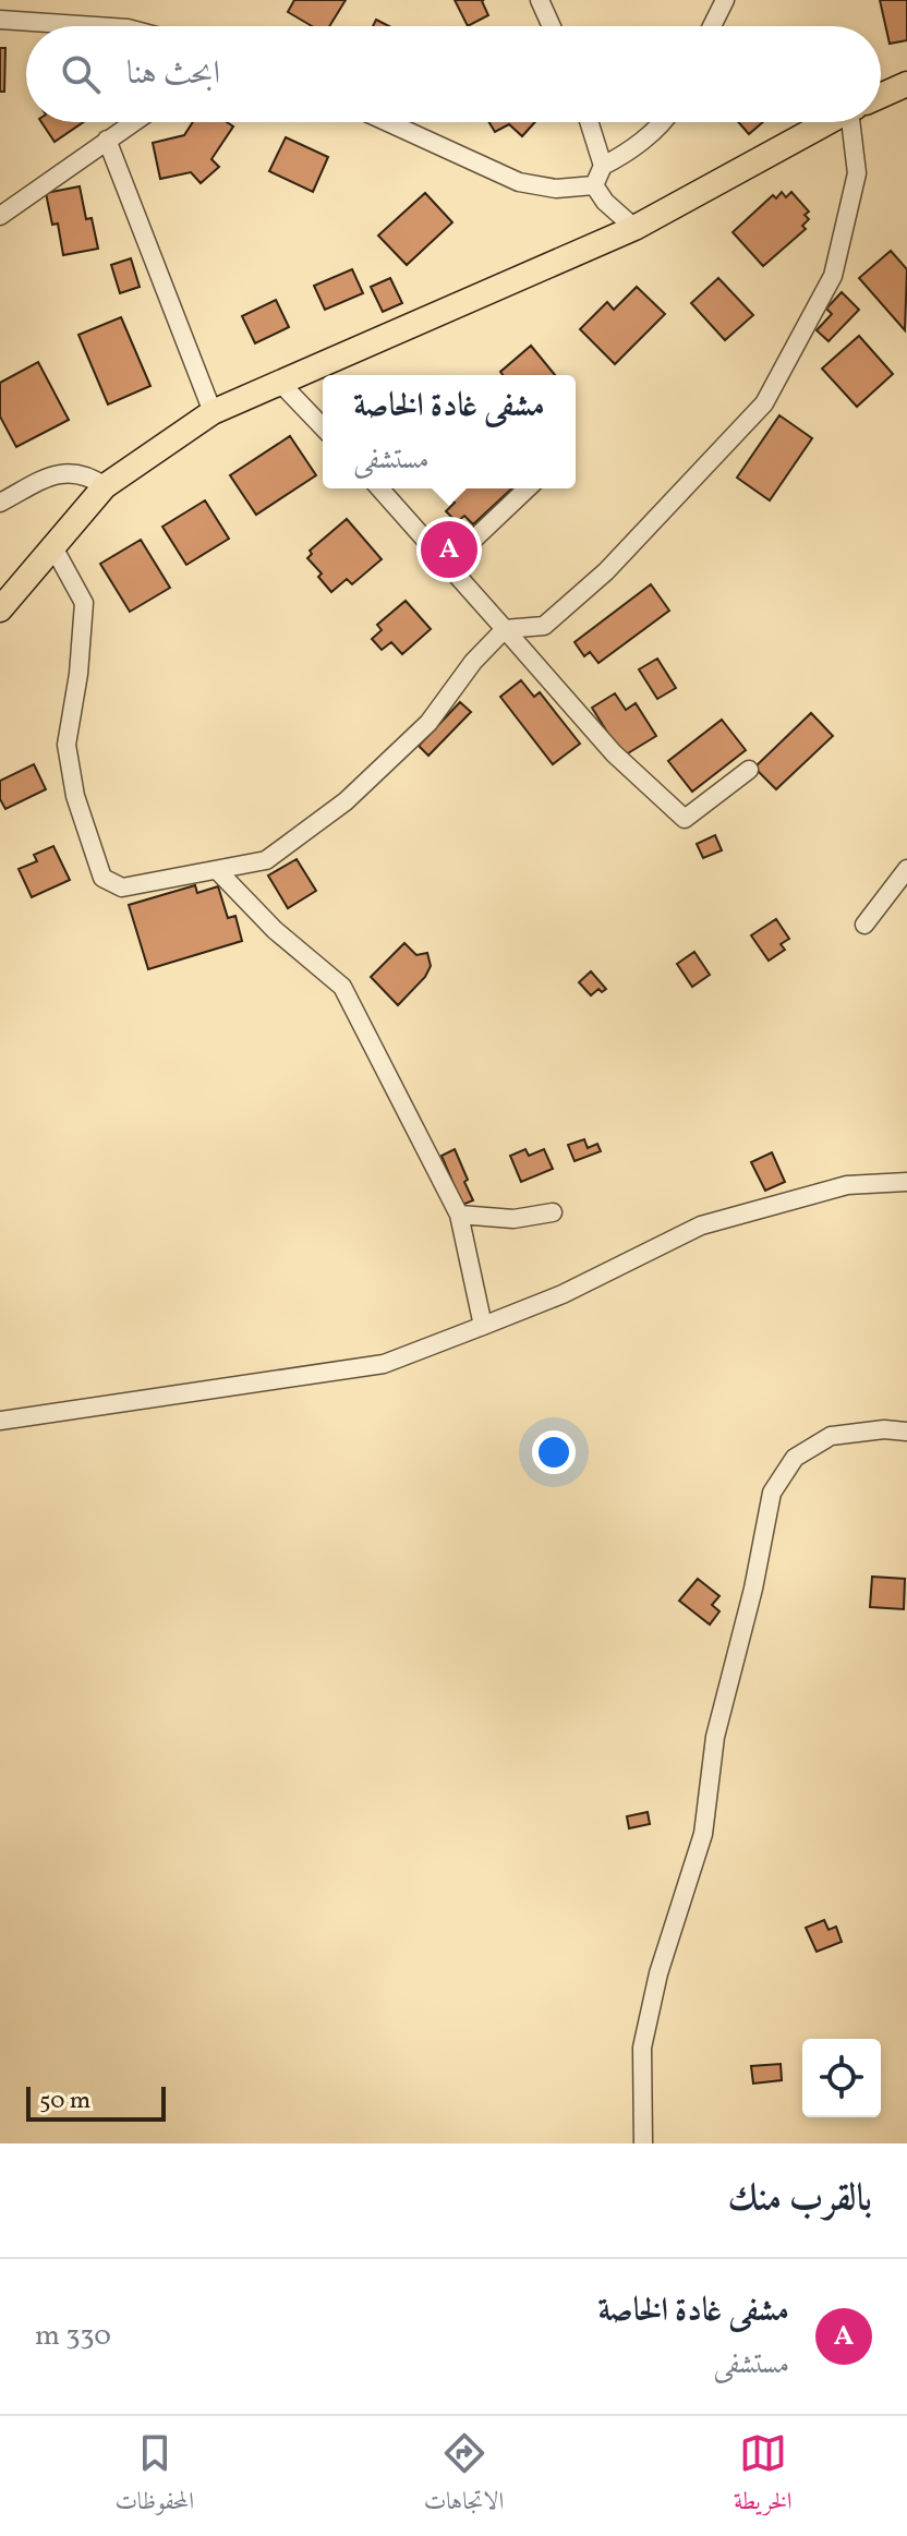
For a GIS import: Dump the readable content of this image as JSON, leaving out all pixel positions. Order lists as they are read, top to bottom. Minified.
{"scale_bar":"50 m","page":{"search":"ابحث هنا","popup":["مشفى غادة الخاصة","مستشفى"],"pins":"A","scale":"50 m","heading":"بالقرب منك","list":[{"mark":"A","name":"مشفى غادة الخاصة","note":"مستشفى","value":"330 m"}],"nav":["الخريطة","الاتجاهات","المحفوظات"]}}
